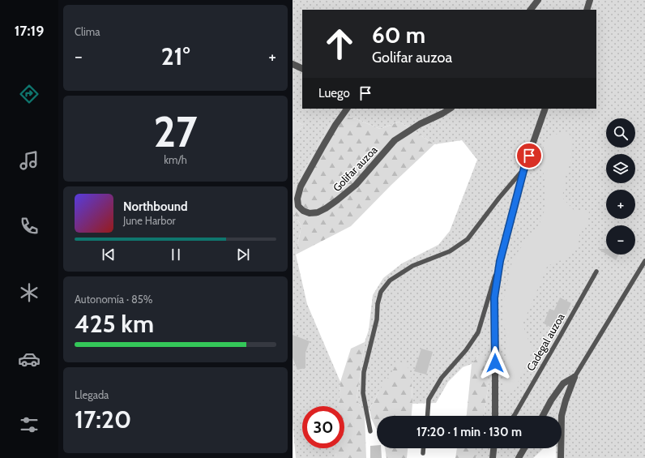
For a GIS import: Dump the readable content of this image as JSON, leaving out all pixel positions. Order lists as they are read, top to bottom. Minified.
{"streets":{"street":["Golifar auzoa"],"lane":["Cadegal auzoa"]},"page":{"tabs":"17:19","tile":["Clima",["27","km/h"],["Autonomía · 85%","425 km"],["Llegada","17:20"]],"turn":["60 m","Golifar auzoa"],"heat":["−","21°","+"],"then":"Luego","map_buttons":["+","−"],"song":["Northbound","June Harbor"],"limit":"30","trip":"17:20 · 1 min · 130 m"}}
